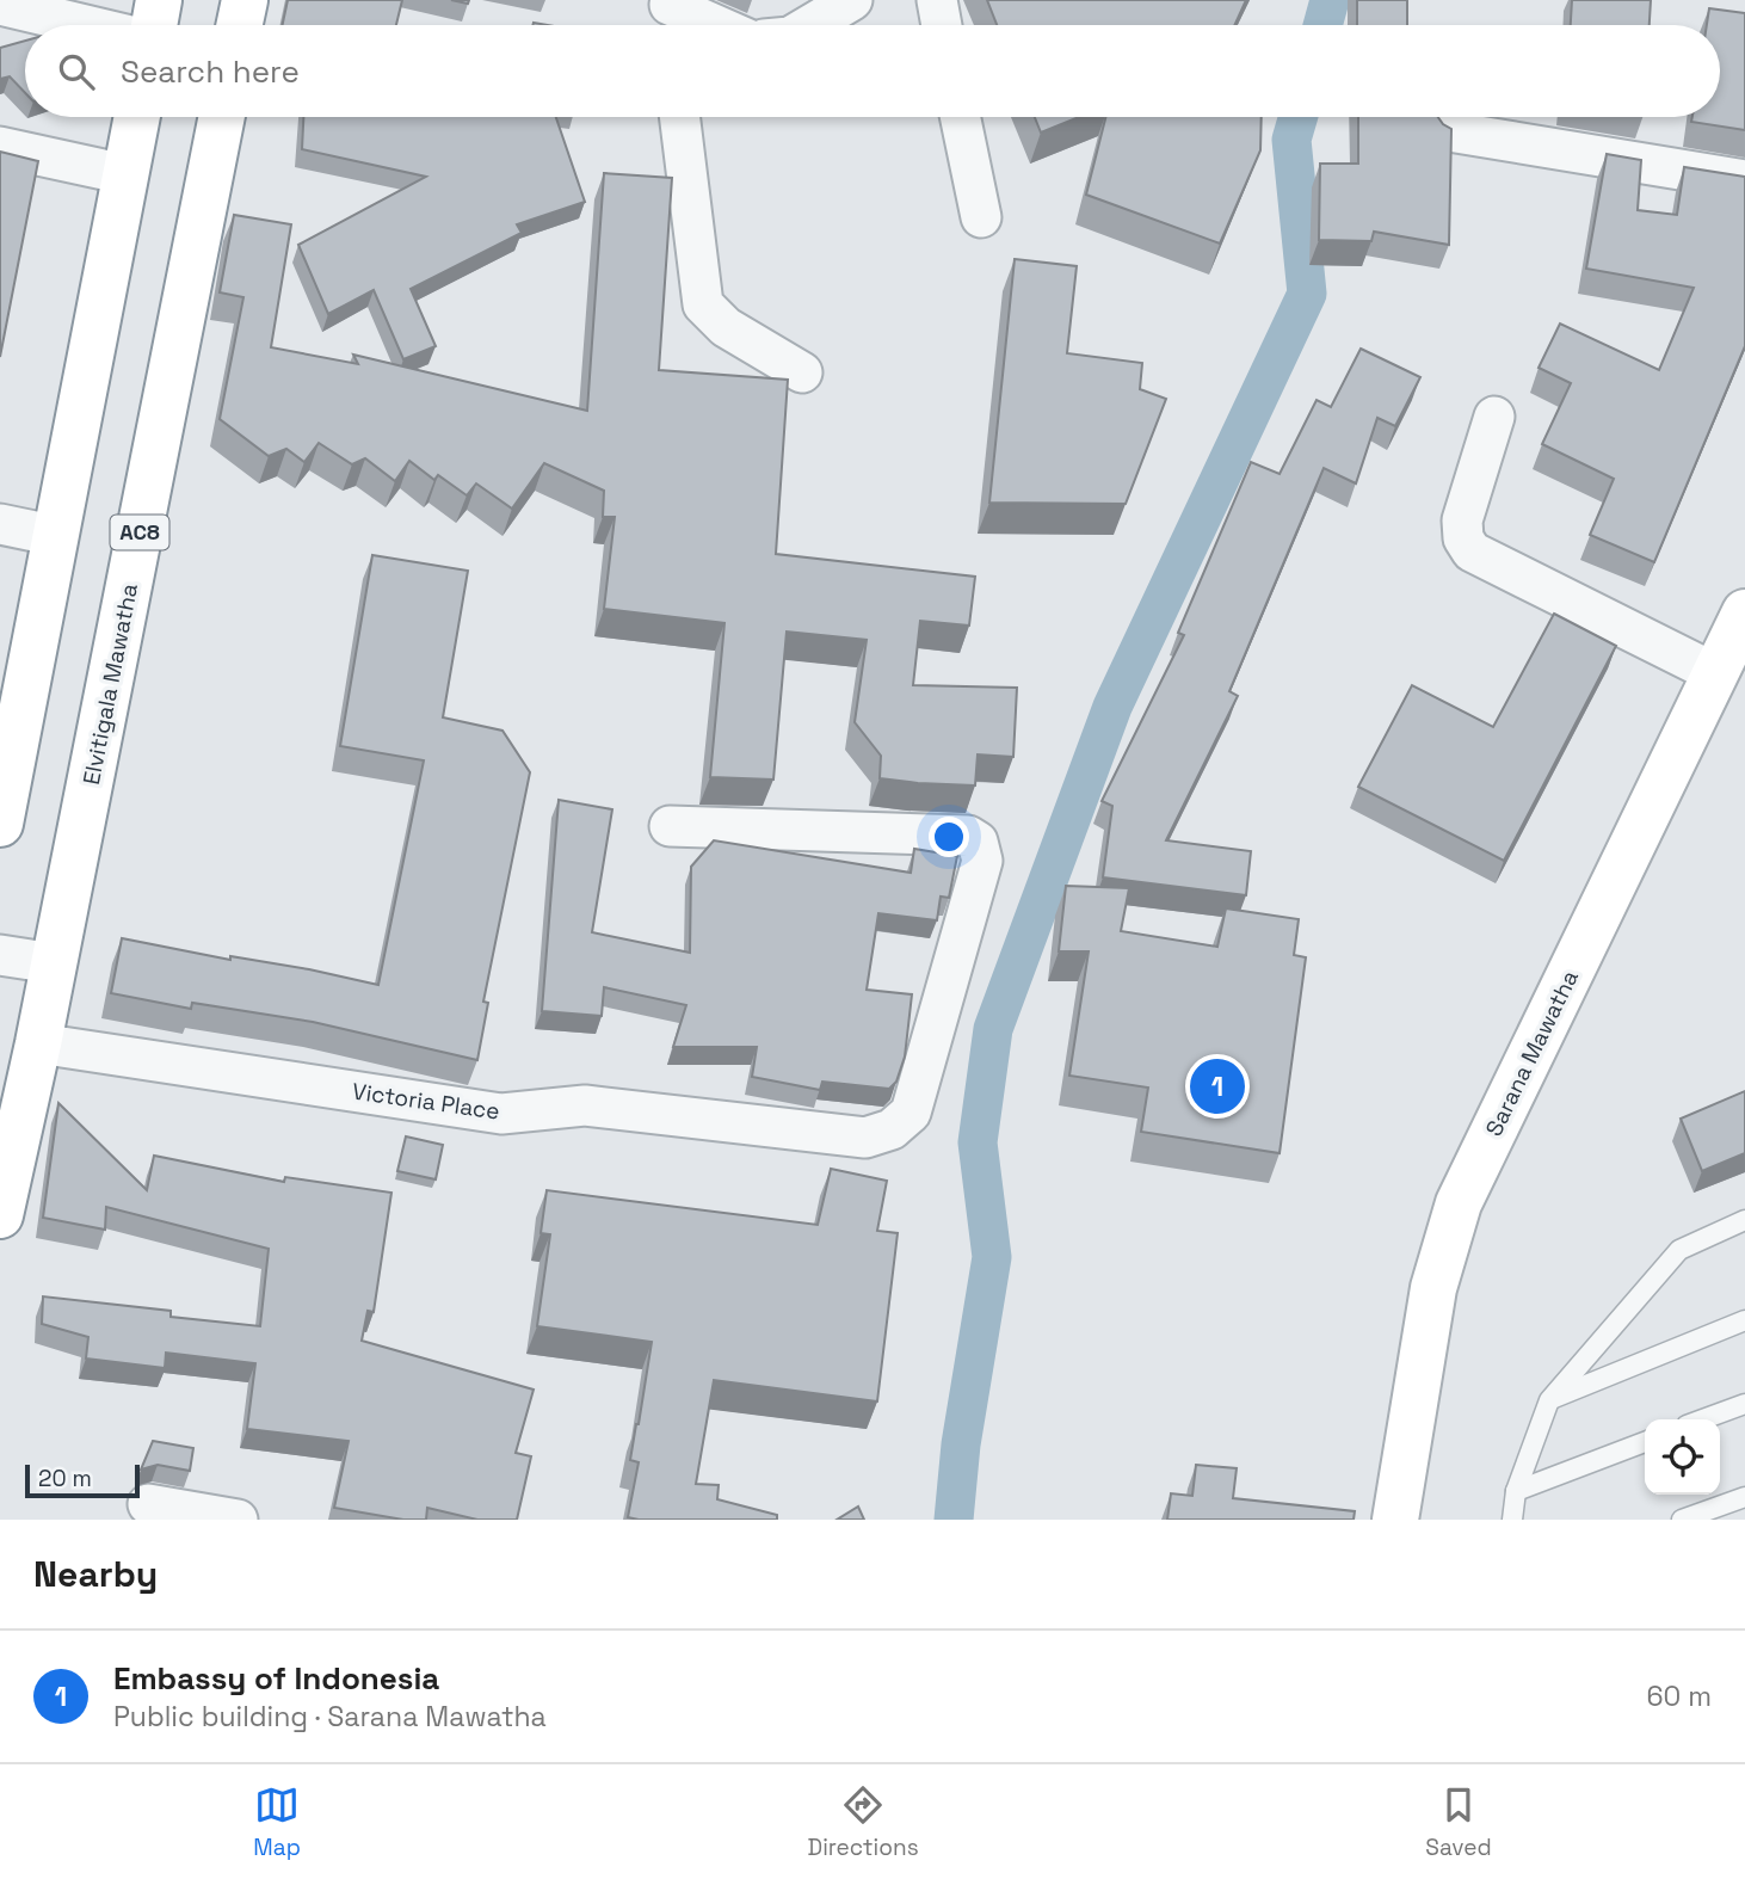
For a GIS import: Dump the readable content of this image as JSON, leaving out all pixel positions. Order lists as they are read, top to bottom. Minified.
{"streets":{"main road":["AC8","Elvitigala Mawatha","Sarana Mawatha"],"street":["Victoria Place"]},"crossings":[["Elvitigala Mawatha","Victoria Place"]],"scale_bar":"20 m","page":{"search":"Search here","pins":"1","scale":"20 m","heading":"Nearby","list":[{"mark":"1","name":"Embassy of Indonesia","note":"Public building · Sarana Mawatha","value":"60 m"}],"nav":["Map","Directions","Saved"]}}
